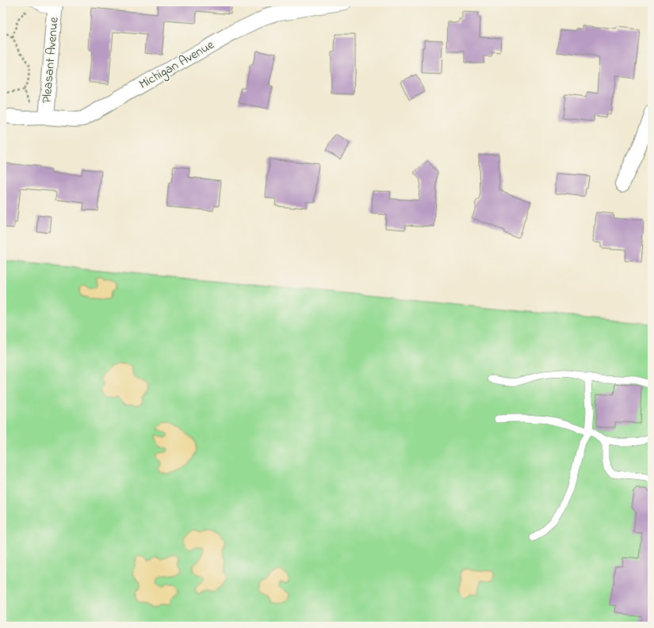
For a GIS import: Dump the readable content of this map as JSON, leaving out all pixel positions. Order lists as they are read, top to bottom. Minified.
{"streets":{"street":["Pleasant Avenue","Michigan Avenue"]},"crossings":[["Pleasant Avenue","Michigan Avenue"]]}
